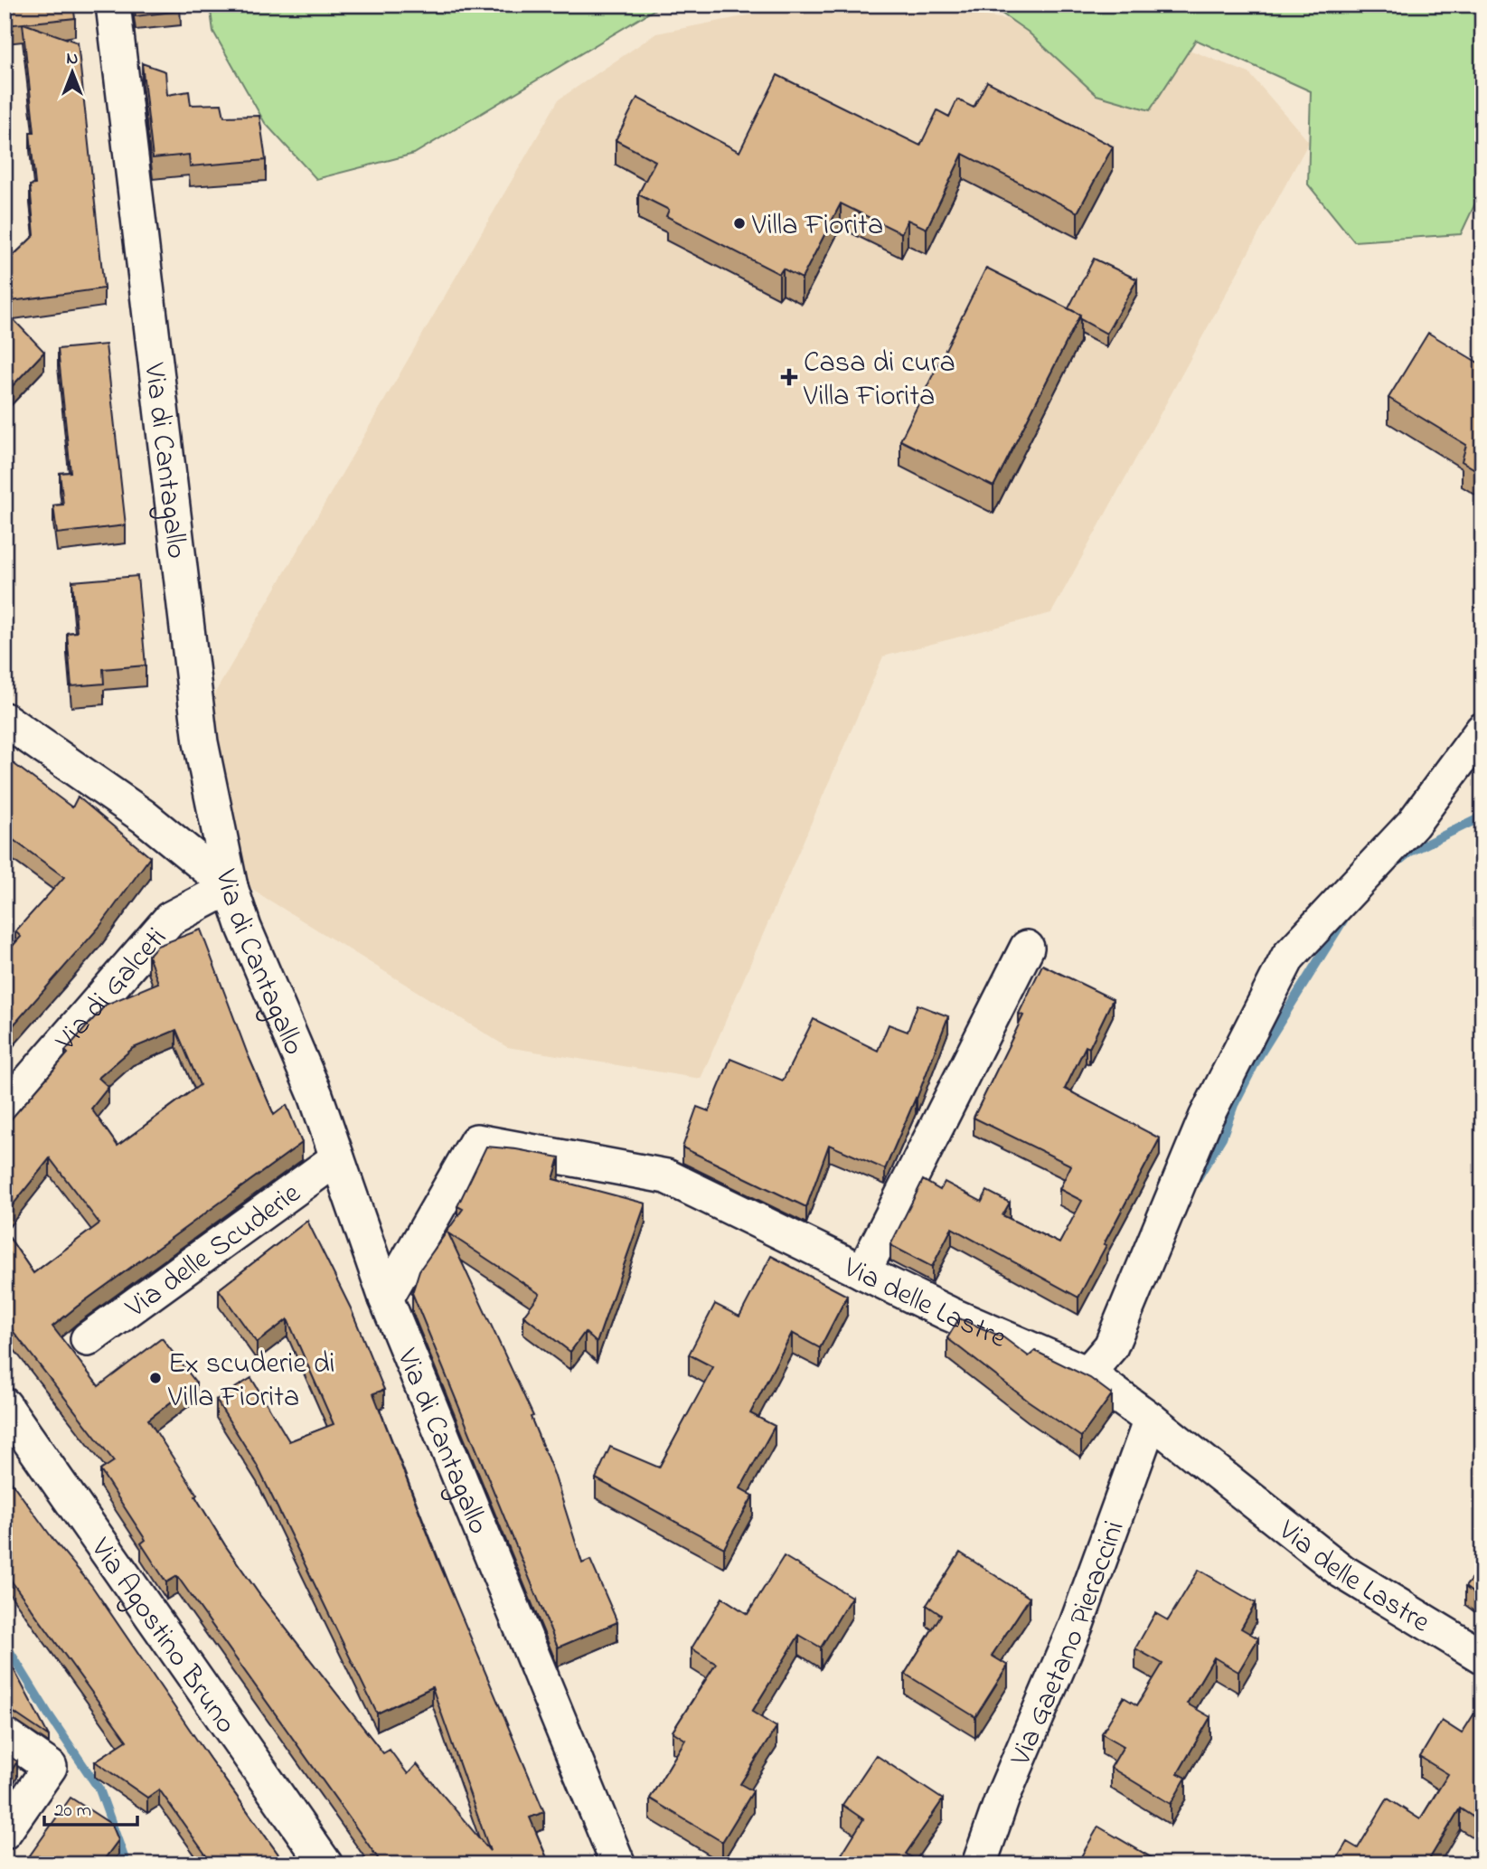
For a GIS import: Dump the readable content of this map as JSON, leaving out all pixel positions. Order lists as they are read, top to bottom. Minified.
{"streets":{"street":["Via di Cantagallo","Via di Galceti","Via delle Scuderie","Via delle Lastre","Via Agostino Bruno","Via Gaetano Pieraccini"]},"crossings":[["Via di Cantagallo","Via di Galceti"],["Via di Cantagallo","Via delle Scuderie"],["Via di Cantagallo","Via delle Lastre"],["Via delle Lastre","Via Gaetano Pieraccini"]],"places":{"other":["Villa Fiorita","Ex scuderie di Villa Fiorita"],"health":["Casa di cura Villa Fiorita"]},"scale_bar":"20 m","north":"top"}
